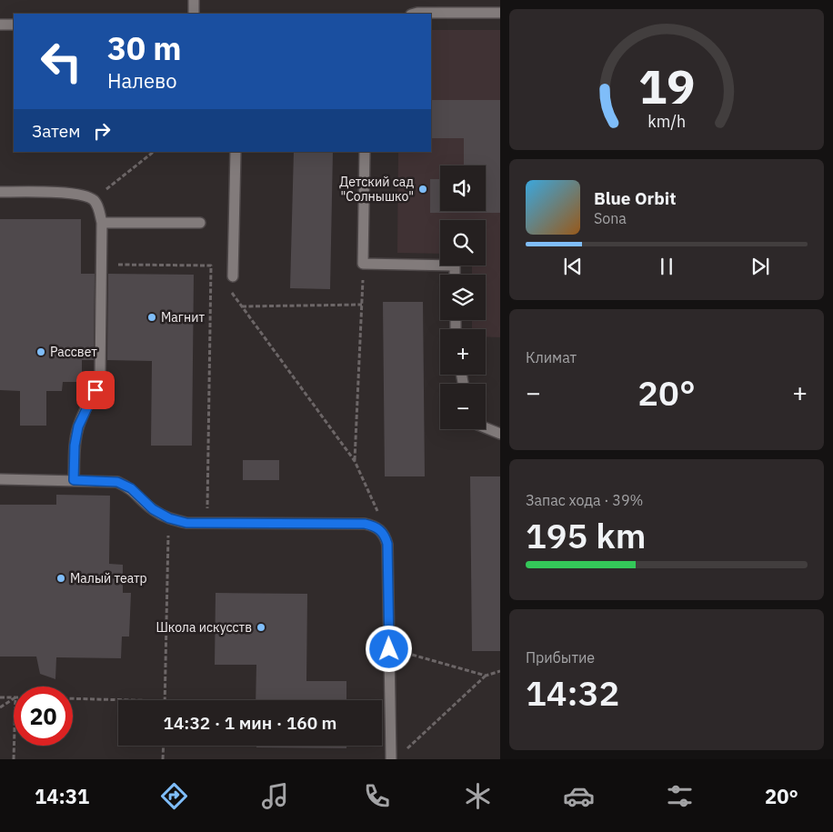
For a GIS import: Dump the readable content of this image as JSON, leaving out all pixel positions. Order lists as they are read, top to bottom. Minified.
{"places":["Детский сад \"Солнышко\"","Магнит","Рассвет","Малый театр","Школа искусств"],"page":{"turn":["30 m","Налево"],"then":"Затем","map_buttons":["+","−"],"song":["Blue Orbit","Sona"],"tile":["Климат",["Запас хода · 39%","195 km"],["Прибытие","14:32"]],"heat":["−","20°","+"],"limit":"20","trip":"14:32 · 1 мин · 160 m","tabs":["14:31","20°"],"gauge":["19","km/h"]}}
